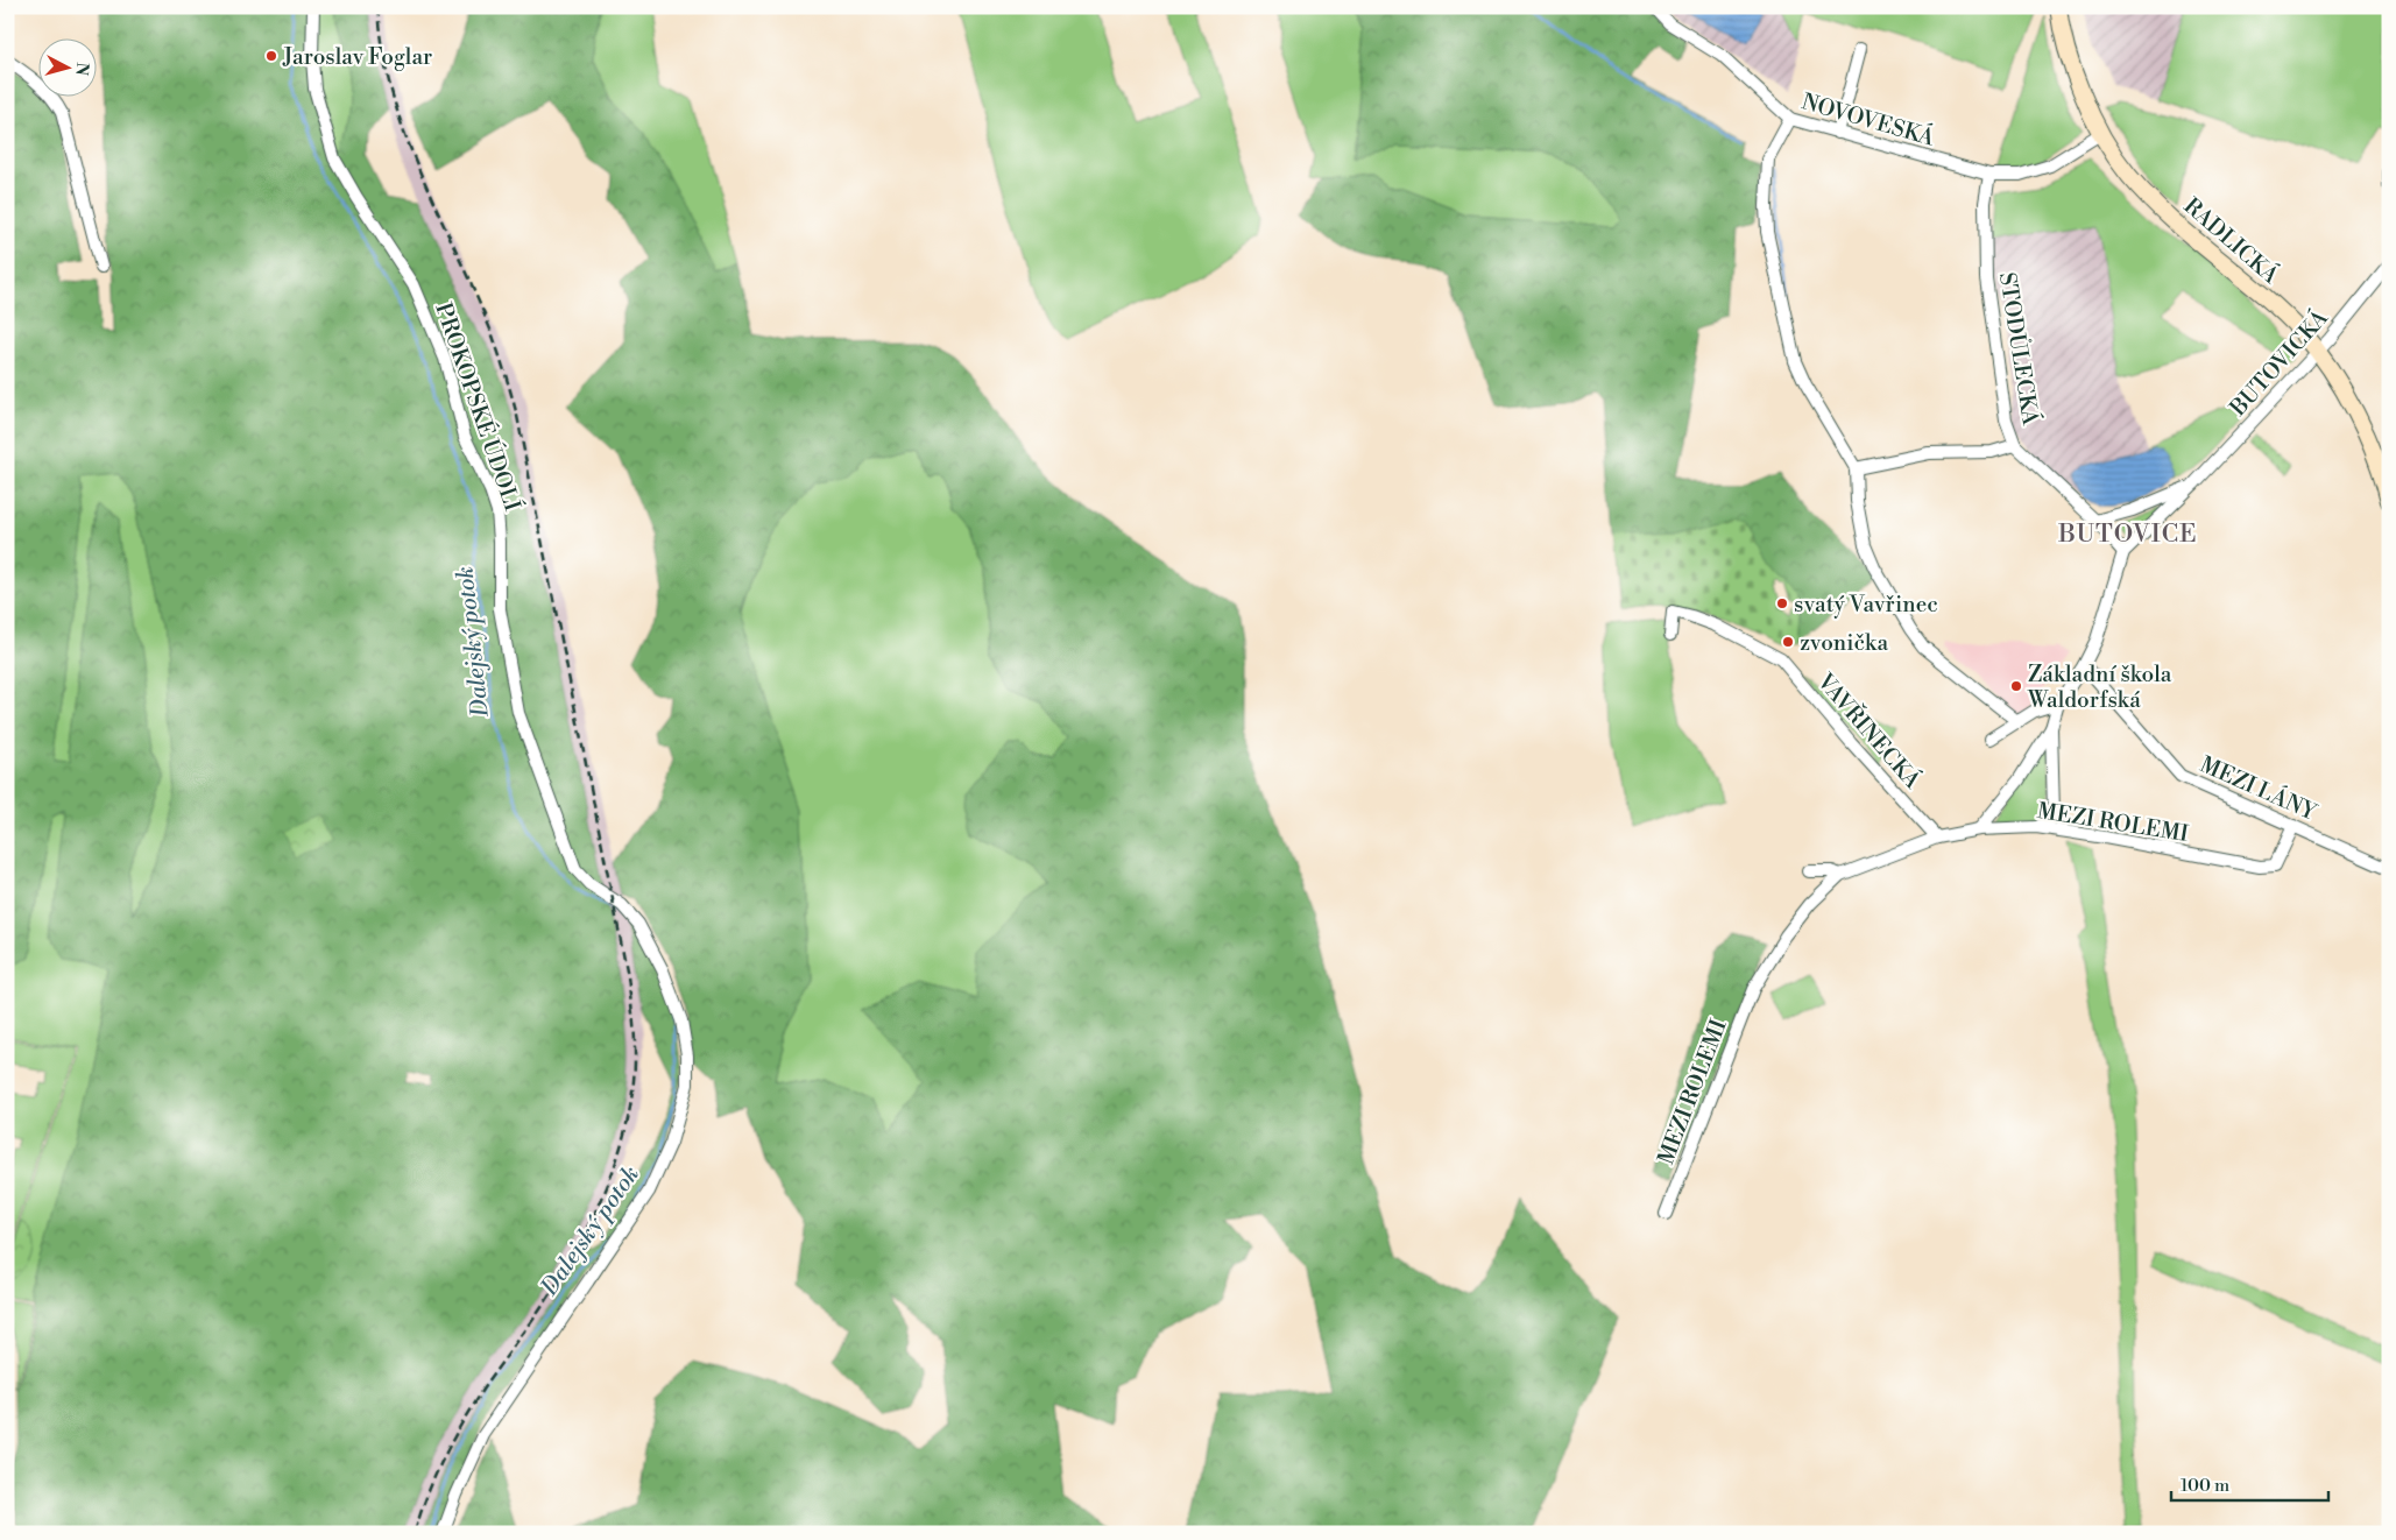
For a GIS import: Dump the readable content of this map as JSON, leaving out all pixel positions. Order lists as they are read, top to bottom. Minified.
{"streets":{"main road":["RADLICKÁ"],"street":["NOVOVESKÁ","STODŮLECKÁ","BUTOVICKÁ","PROKOPSKÉ ÚDOLÍ","VAVŘINECKÁ","MEZI LÁNY","MEZI ROLEMI"]},"crossings":[["NOVOVESKÁ","RADLICKÁ"],["NOVOVESKÁ","STODŮLECKÁ"],["RADLICKÁ","BUTOVICKÁ"],["STODŮLECKÁ","BUTOVICKÁ"],["VAVŘINECKÁ","MEZI ROLEMI"],["MEZI LÁNY","MEZI ROLEMI"]],"districts":["BUTOVICE"],"water":["Dalejský potok"],"places":["Jaroslav Foglar","svatý Vavřinec","zvonička","Základní škola Waldorfská"],"scale_bar":"100 m","north":"right"}
